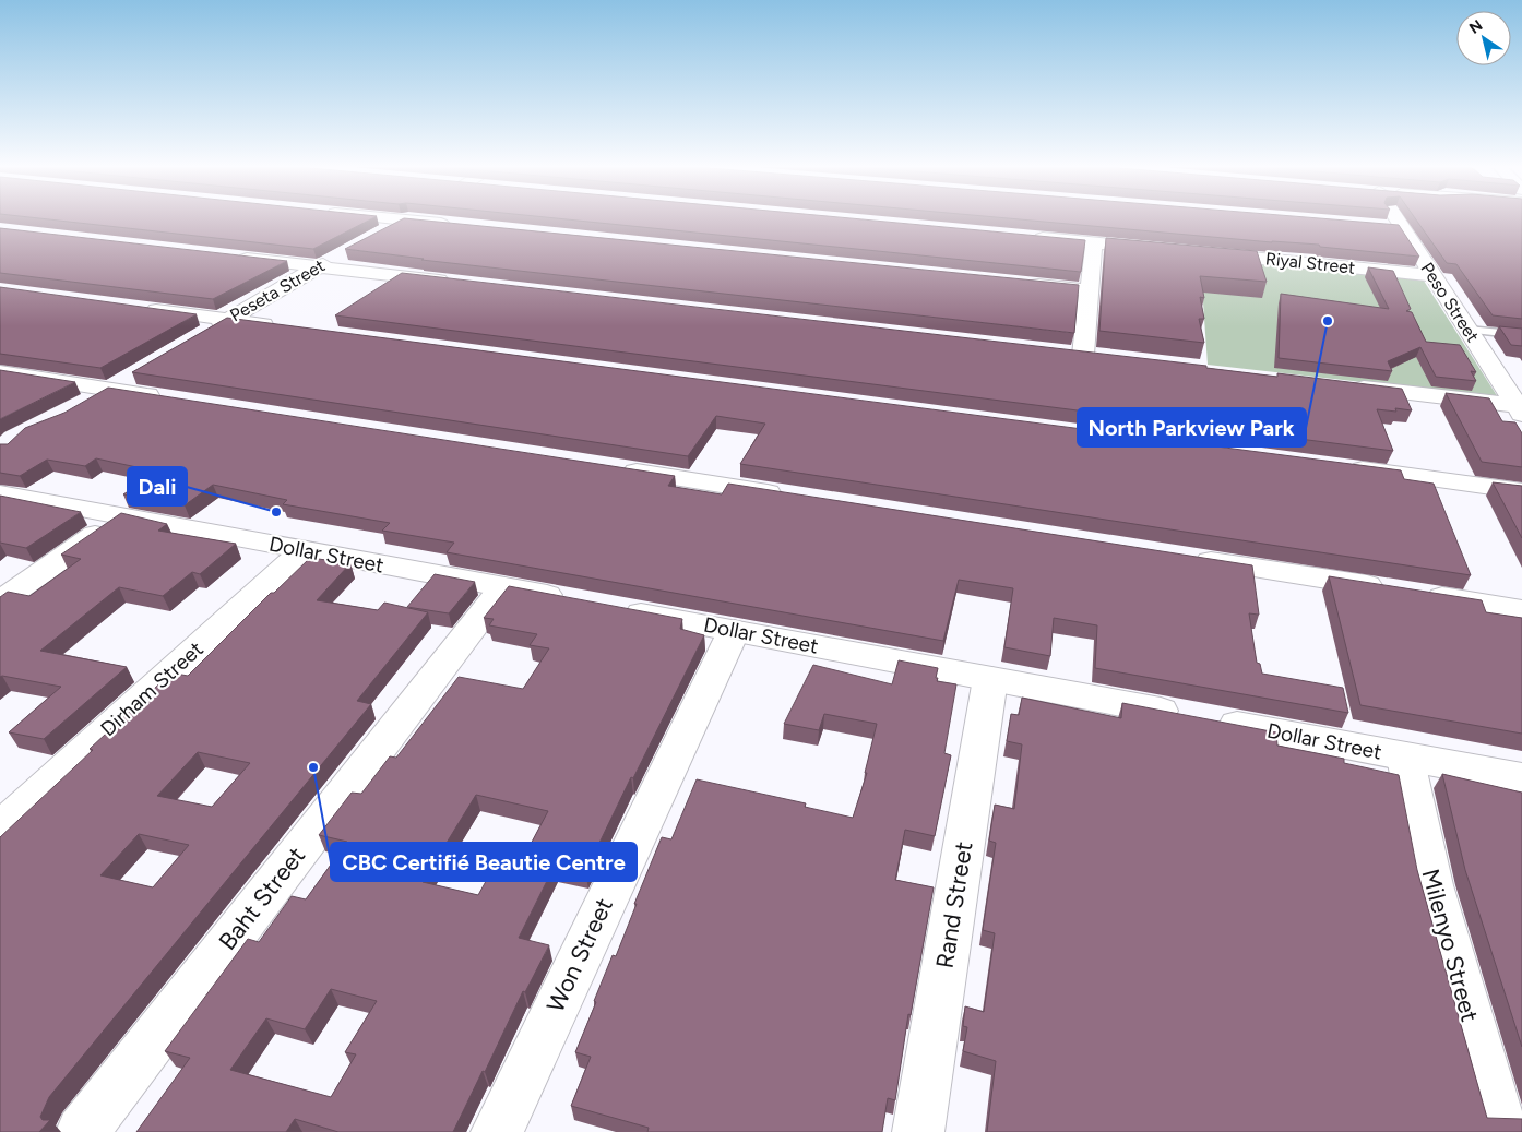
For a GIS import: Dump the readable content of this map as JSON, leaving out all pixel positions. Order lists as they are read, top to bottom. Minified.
{"streets":{"street":["Riyal Street","Peseta Street","Peso Street","Dollar Street","Dirham Street","Baht Street","Rand Street","Milenyo Street","Won Street"]},"crossings":[["Riyal Street","Peso Street"],["Dollar Street","Dirham Street"],["Dollar Street","Baht Street"],["Dollar Street","Rand Street"],["Dollar Street","Milenyo Street"],["Dollar Street","Won Street"]],"places":["North Parkview Park","Dali","CBC Certifié Beautie Centre"],"north":"top left"}
